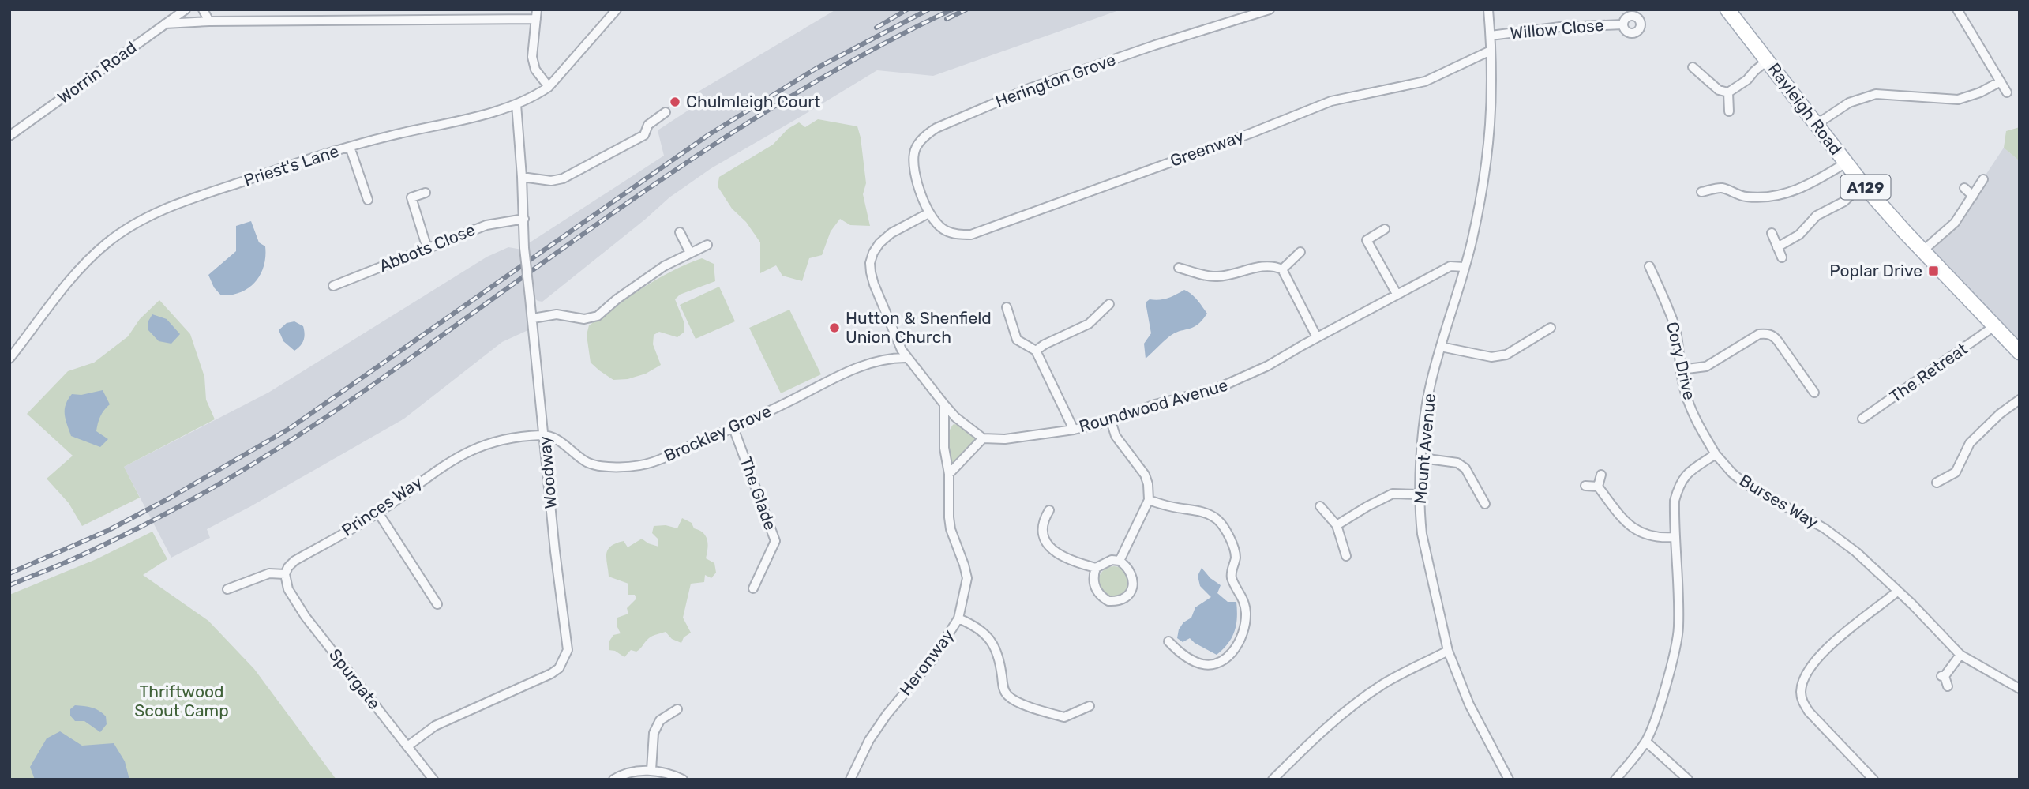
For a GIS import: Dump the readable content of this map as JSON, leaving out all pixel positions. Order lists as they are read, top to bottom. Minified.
{"streets":{"main road":["Rayleigh Road","A129"],"street":["Willow Close","Worrin Road","Herington Grove","Greenway","Priest's Lane","Abbots Close","Cory Drive","The Retreat","Roundwood Avenue","Brockley Grove","Mount Avenue","Woodway","The Glade","Burses Way","Princes Way","Heronway","Spurgate"]},"crossings":[["Willow Close","Mount Avenue"],["Herington Grove","Greenway"],["Rayleigh Road","The Retreat"],["Greenway","Mount Avenue"],["Priest's Lane","Woodway"],["Abbots Close","Woodway"],["Cory Drive","Burses Way"],["Roundwood Avenue","Mount Avenue"],["Brockley Grove","Woodway"],["Brockley Grove","The Glade"],["Brockley Grove","Princes Way"],["Woodway","Princes Way"],["Woodway","Spurgate"],["Princes Way","Spurgate"]],"parks":["Thriftwood Scout Camp"],"places":{"other":["Chulmleigh Court","Hutton & Shenfield Union Church"],"transit":["Poplar Drive"]}}
